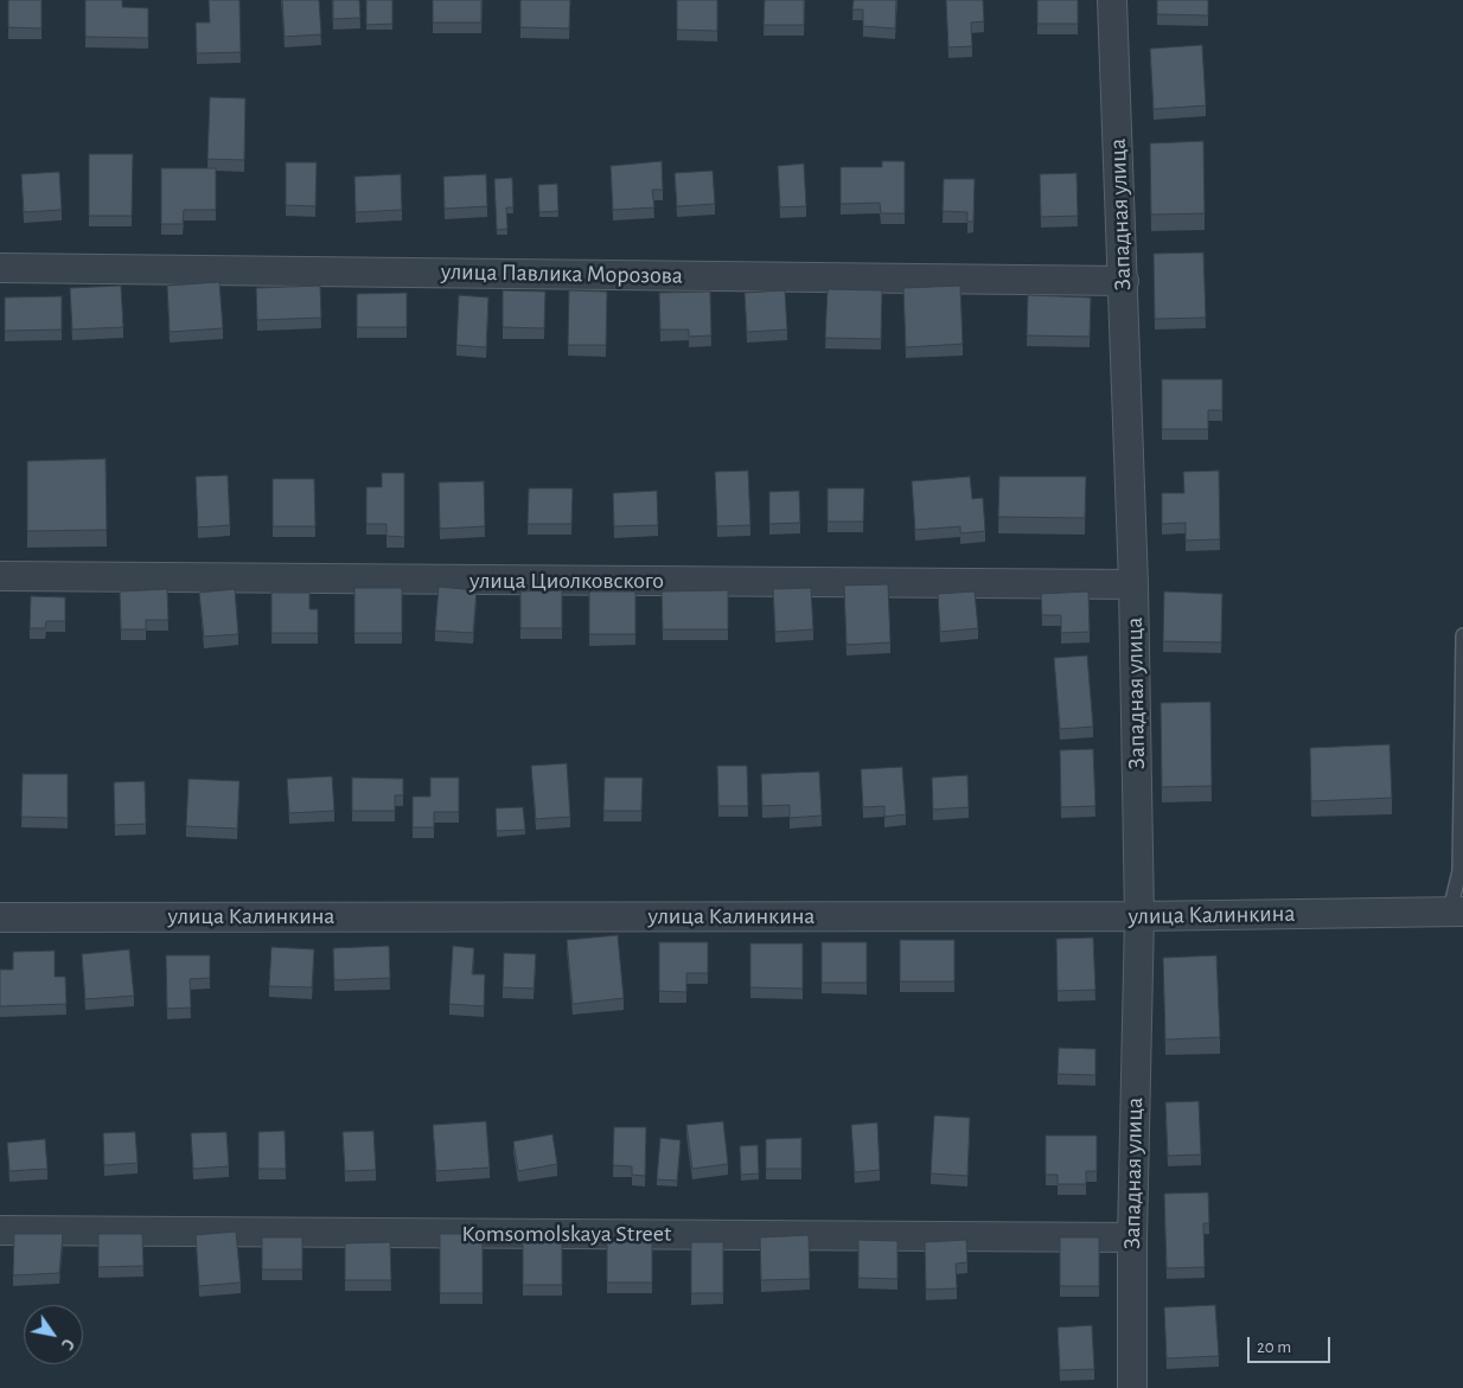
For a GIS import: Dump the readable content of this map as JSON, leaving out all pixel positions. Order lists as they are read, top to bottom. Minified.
{"streets":{"street":["Западная улица","улица Павлика Морозова","улица Циолковского","улица Калинкина","Komsomolskaya Street"]},"crossings":[["Западная улица","улица Павлика Морозова"],["Западная улица","улица Циолковского"],["Западная улица","улица Калинкина"],["Западная улица","Komsomolskaya Street"]],"scale_bar":"20 m","north":"bottom right"}
